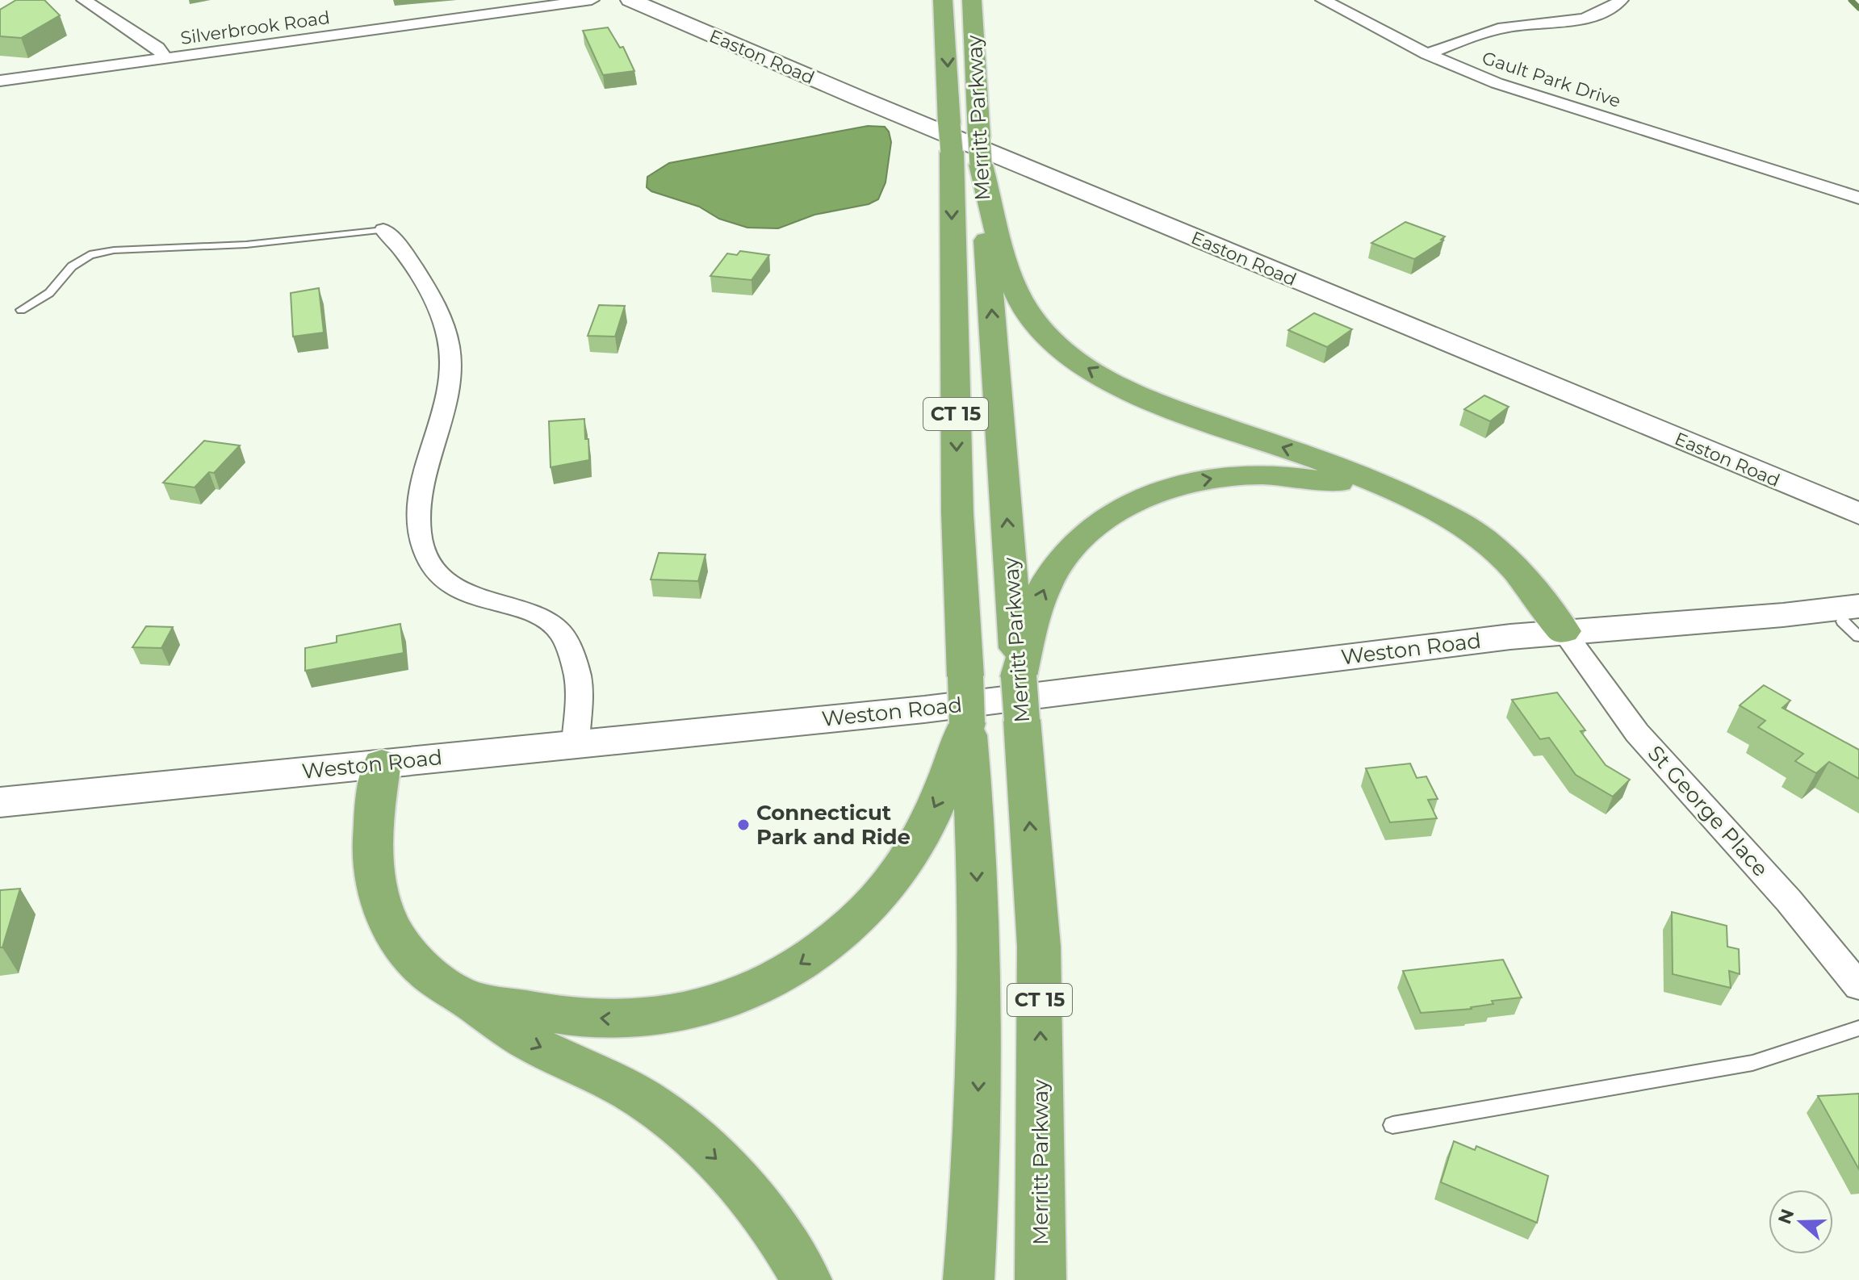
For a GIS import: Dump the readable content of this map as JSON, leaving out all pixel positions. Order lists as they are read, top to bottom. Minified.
{"streets":{"highway":["Merritt Parkway","CT 15"],"main road":["Easton Road","Weston Road"],"street":["Silverbrook Road","Gault Park Drive","St George Place"]},"crossings":[["Weston Road","St George Place"]],"places":["Connecticut Park and Ride"],"north":"left"}
